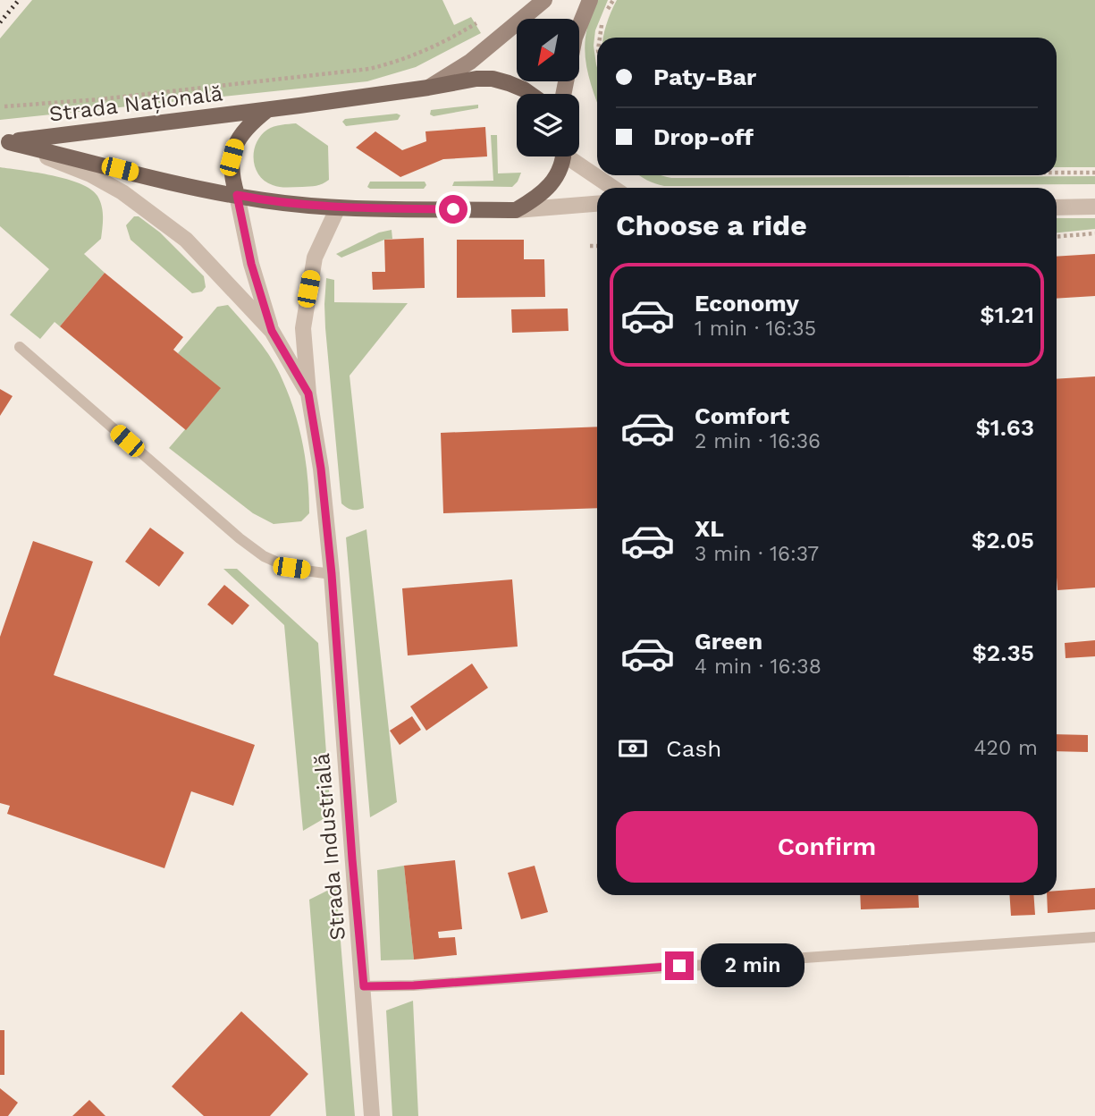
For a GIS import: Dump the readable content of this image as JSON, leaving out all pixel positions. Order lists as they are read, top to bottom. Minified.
{"streets":{"main road":["Strada Națională"],"street":["Strada Industrială"]},"crossings":[["Strada Națională","Strada Industrială"]],"north":"bottom left","page":{"banner":["Paty-Bar","Drop-off"],"heading":"Choose a ride","list":[{"name":"Economy","note":"1 min · 16:35","value":"$1.21"},{"name":"Comfort","note":"2 min · 16:36","value":"$1.63"},{"name":"XL","note":"3 min · 16:37","value":"$2.05"},{"name":"Green","note":"4 min · 16:38","value":"$2.35"}],"pay":["Cash","420 m"],"buttons":"Confirm","bubble":"2 min"}}
